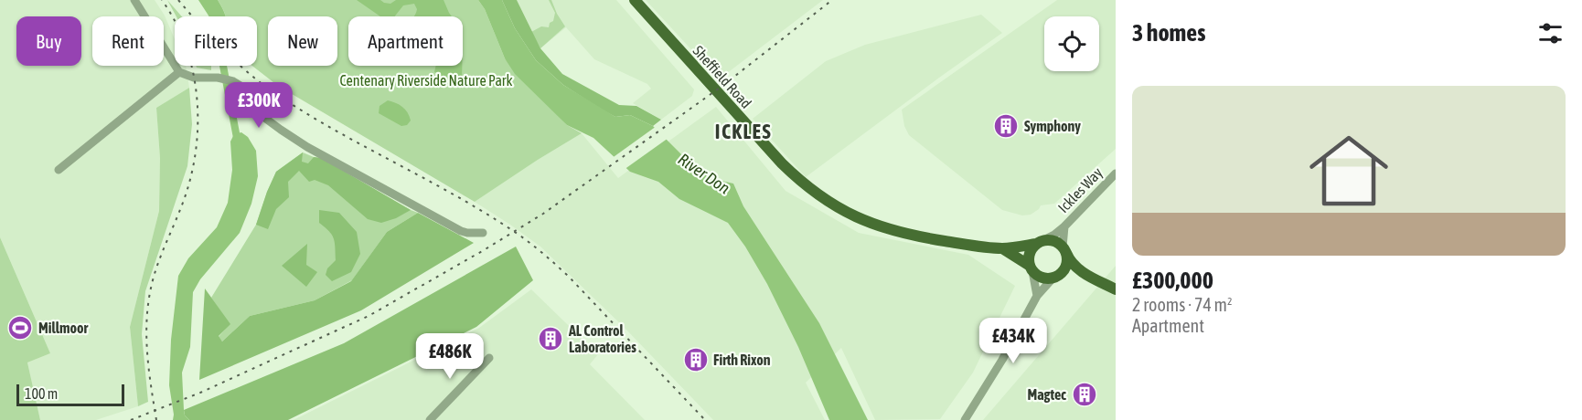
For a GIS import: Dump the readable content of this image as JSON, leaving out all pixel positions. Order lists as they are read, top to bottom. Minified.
{"streets":{"main road":["Sheffield Road"],"street":["Ickles Way"]},"crossings":[["Sheffield Road","Ickles Way"]],"districts":["ICKLES"],"water":["River Don"],"parks":["Centenary Riverside Nature Park"],"places":{"building":["Symphony","AL Control Laboratories","Firth Rixon","Magtec"],"sports":["Millmoor"]},"scale_bar":"100 m","page":{"heading":"3 homes","chip":["Buy","Rent","Filters","New","Apartment"],"list":[{"name":"£300,000","note":"2 rooms · 74 m² · Apartment"}],"price":["£300K","£434K","£486K"],"scale":"100 m"}}
